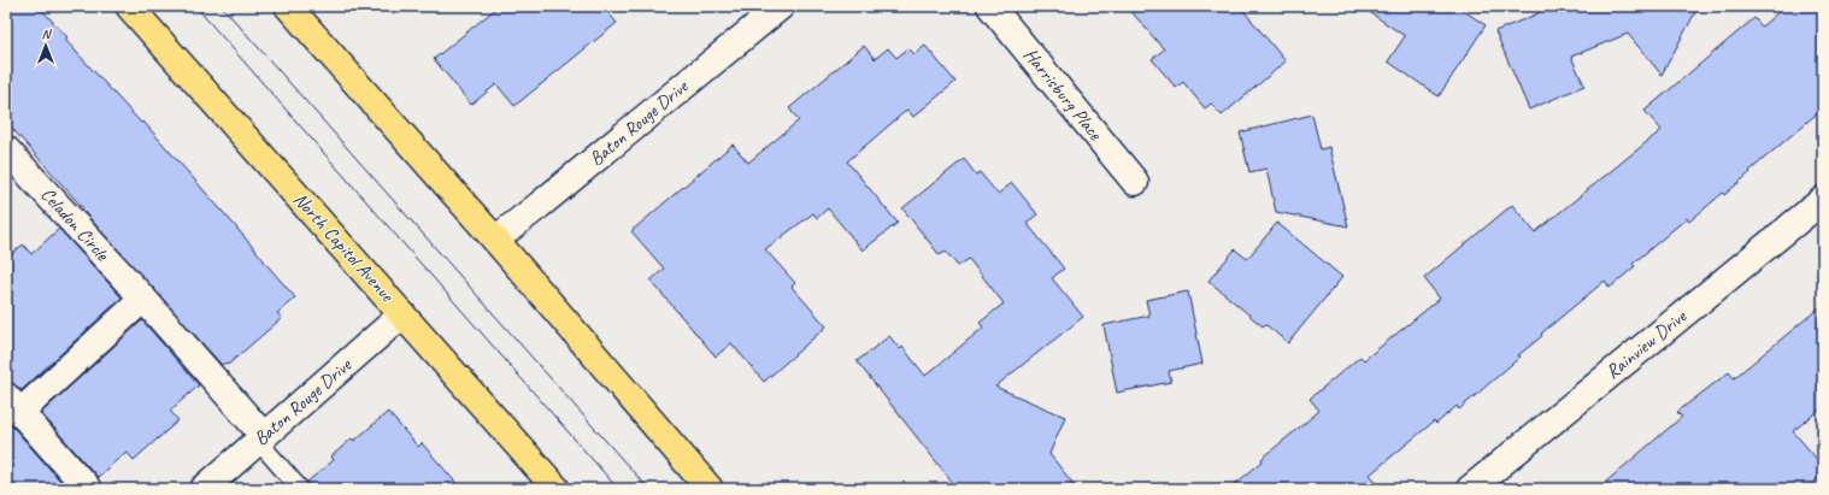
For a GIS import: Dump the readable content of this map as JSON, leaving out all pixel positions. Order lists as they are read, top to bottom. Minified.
{"streets":{"main road":["North Capitol Avenue"],"street":["Harrisburg Place","Baton Rouge Drive","Celadon Circle","Rainview Drive"]},"crossings":[["Baton Rouge Drive","Celadon Circle"],["Baton Rouge Drive","North Capitol Avenue"]],"north":"top"}
